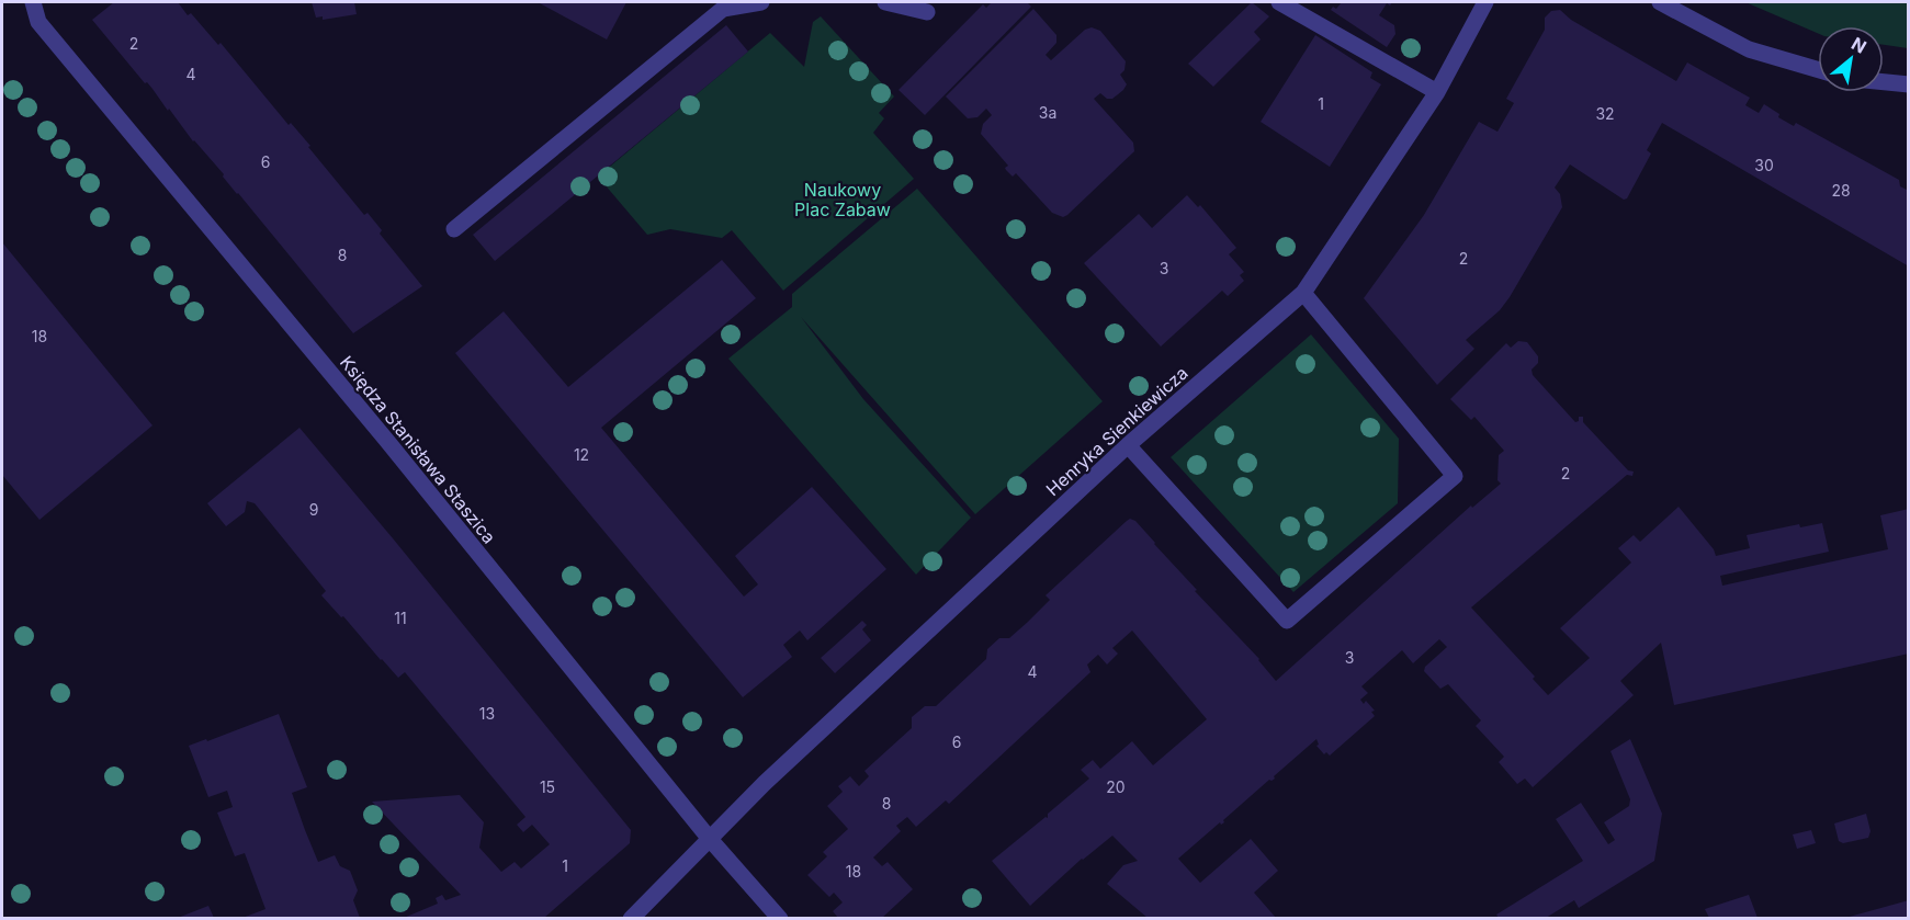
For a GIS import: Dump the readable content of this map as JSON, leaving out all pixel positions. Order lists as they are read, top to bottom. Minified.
{"streets":{"street":["Henryka Sienkiewicza","Księdza Stanisława Staszica"]},"crossings":[["Henryka Sienkiewicza","Księdza Stanisława Staszica"]],"parks":["Naukowy Plac Zabaw"],"house_numbers":["2","4","1","3a","32","6","30","28","8","2","3","18","12","2","9","11","3","4","13","6","15","20","8","1","18"],"north":"top right"}
